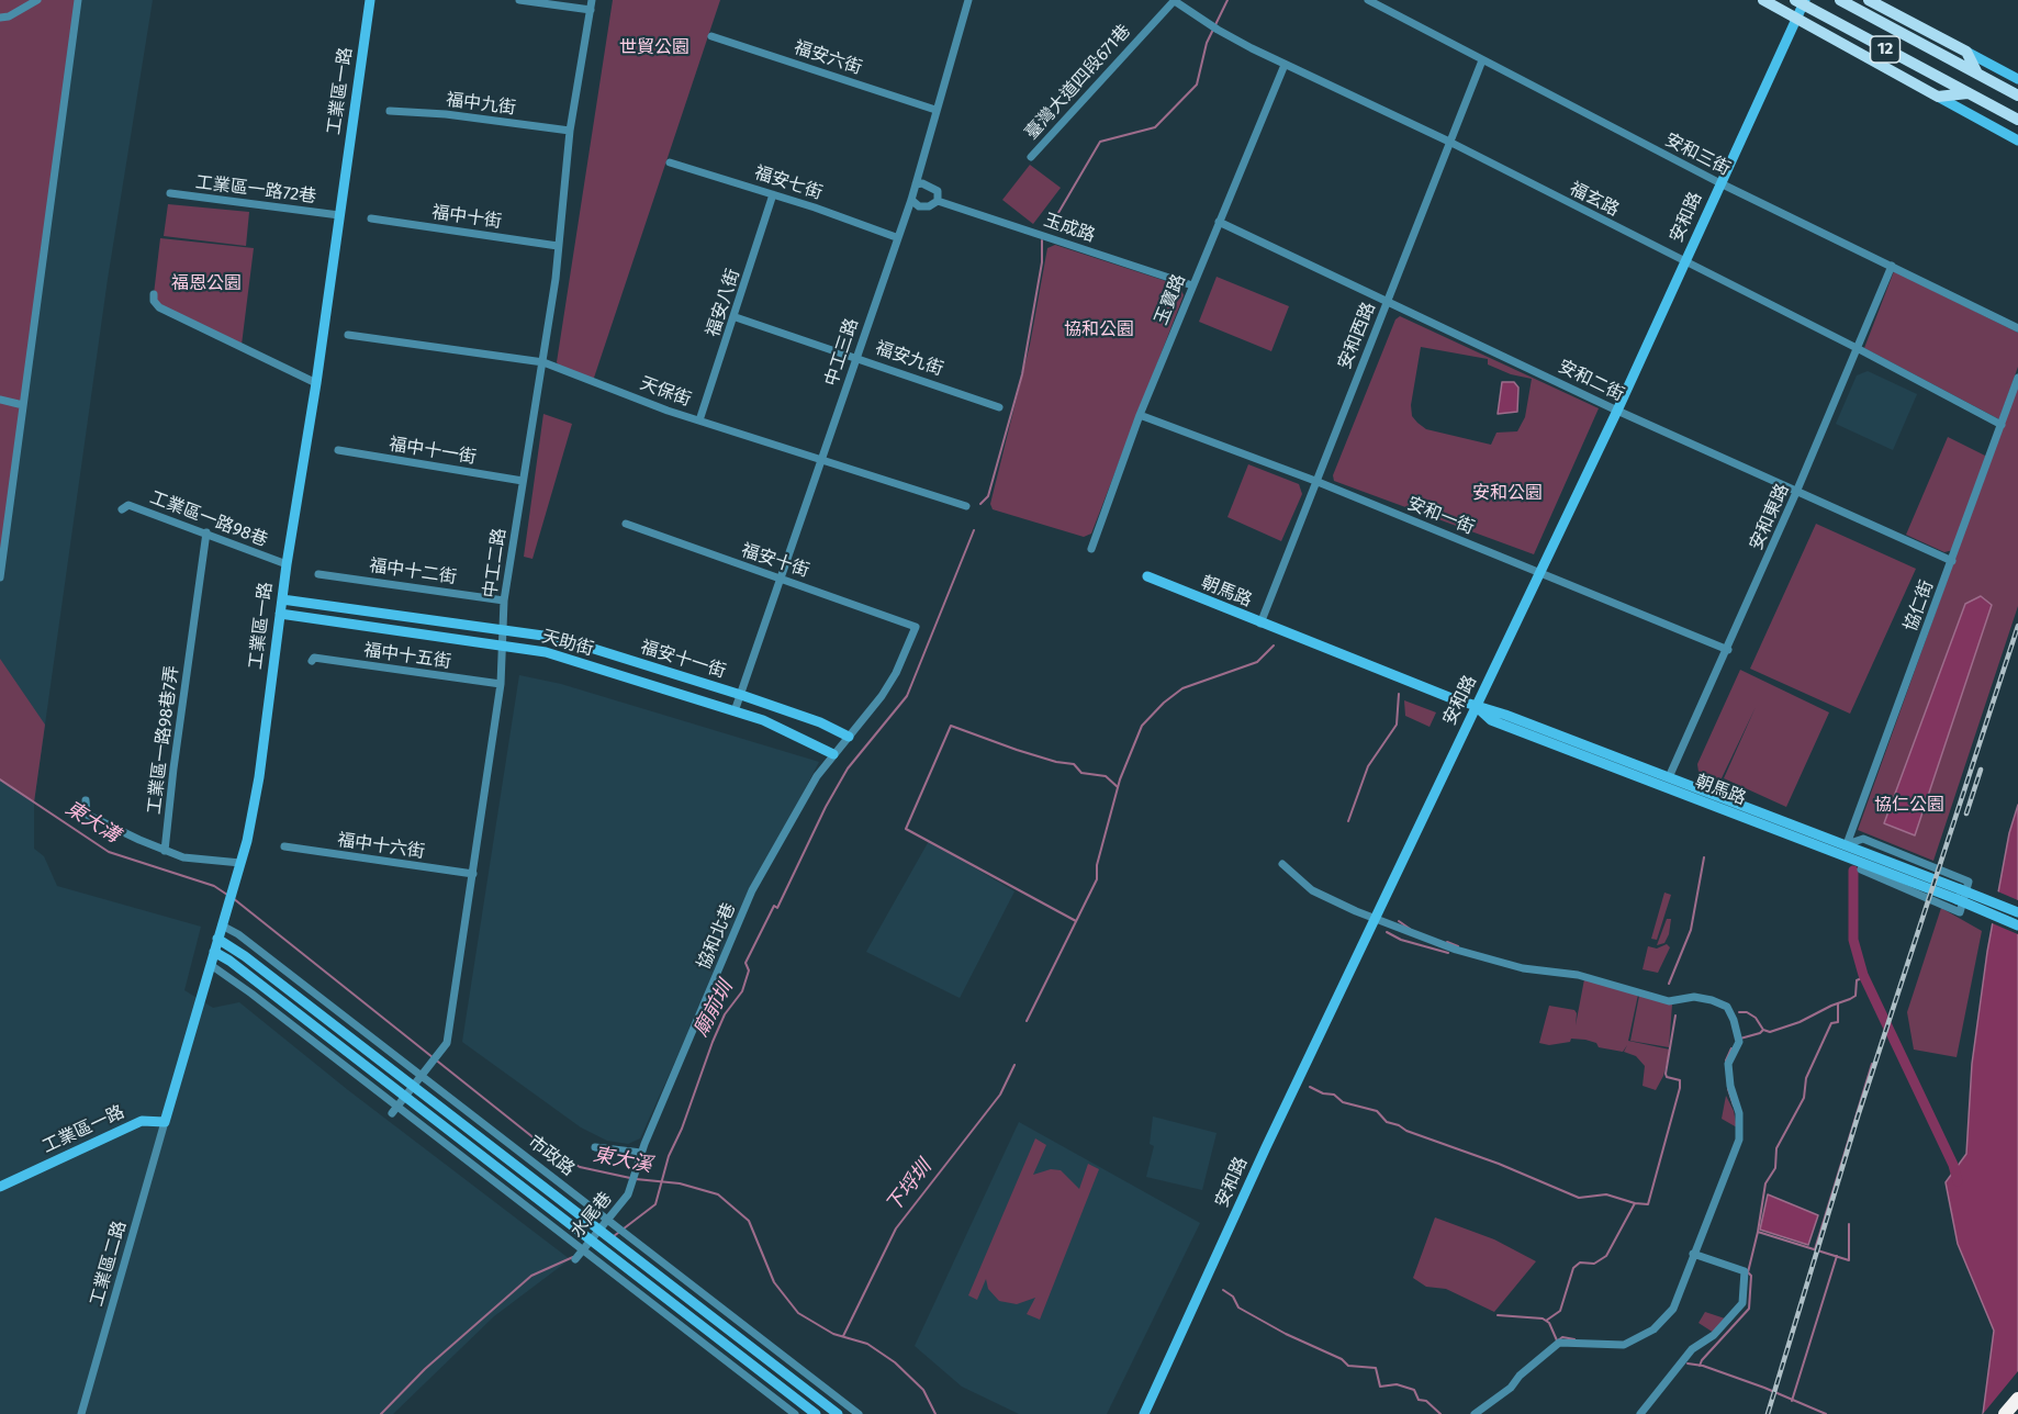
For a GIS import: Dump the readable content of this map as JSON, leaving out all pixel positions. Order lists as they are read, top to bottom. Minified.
{"streets":{"main road":["12"],"street":["福安六街","臺灣大道四段671巷","工業區一路","福中九街","安和三街","福安七街","工業區一路72巷","福玄路","福中十街","安和路","玉成路","玉寶路","福安八街","安和西路","中工三路","福安九街","安和二街","天保街","福中十一街","安和一街","安和東路","工業區一路98巷","福安十街","中工二路","福中十二街","朝馬路","協仁街","天助街","福中十五街","福安十一街","工業區一路98巷7弄","福中十六街","協和北巷","市政路","水尾巷","工業區二路"]},"crossings":[["12","安和路"],["福安六街","中工三路"],["臺灣大道四段671巷","福玄路"],["工業區一路","工業區一路72巷"],["工業區一路","工業區一路98巷"],["工業區一路","天助街"],["工業區一路","市政路"],["工業區一路","工業區二路"],["福中九街","中工二路"],["安和三街","安和路"],["安和三街","安和西路"],["安和三街","安和東路"],["福安七街","福安八街"],["福安七街","中工三路"],["福玄路","安和路"],["福玄路","玉寶路"],["福玄路","安和西路"],["福玄路","安和東路"],["福玄路","協仁街"],["福中十街","中工二路"],["安和路","安和二街"],["安和路","安和一街"],["安和路","朝馬路"],["玉成路","玉寶路"],["玉成路","中工三路"],["玉寶路","安和二街"],["玉寶路","安和一街"],["福安八街","福安九街"],["福安八街","天保街"],["安和西路","安和二街"],["安和西路","安和一街"],["安和西路","朝馬路"],["中工三路","福安九街"],["中工三路","天保街"],["中工三路","福安十街"],["中工三路","天助街"],["中工三路","福安十一街"],["安和二街","安和東路"],["安和二街","協仁街"],["天保街","中工二路"],["福中十一街","中工二路"],["安和一街","安和東路"],["安和東路","朝馬路"],["工業區一路98巷","工業區一路98巷7弄"],["福安十街","協和北巷"],["中工二路","福中十二街"],["中工二路","天助街"],["中工二路","福中十五街"],["中工二路","福安十一街"],["中工二路","福中十六街"],["中工二路","市政路"],["朝馬路","協仁街"],["天助街","協和北巷"],["福安十一街","協和北巷"],["協和北巷","水尾巷"],["市政路","水尾巷"]],"water":["東大溝","廟前圳","東大溪","下埒圳"],"parks":["世貿公園","福恩公園","協和公園","安和公園","協仁公園"]}
